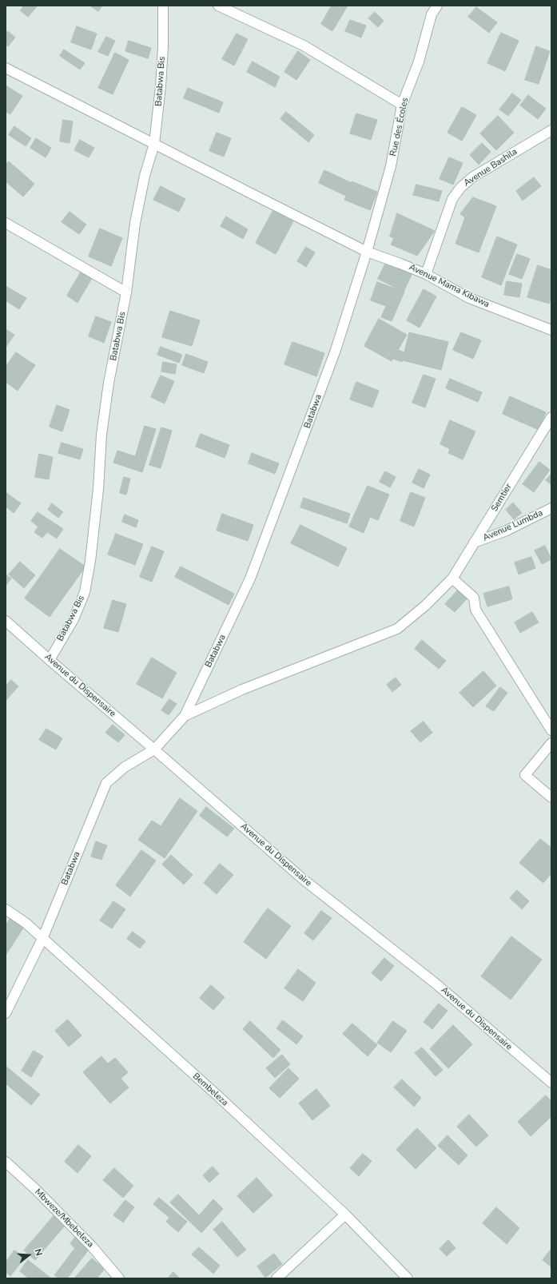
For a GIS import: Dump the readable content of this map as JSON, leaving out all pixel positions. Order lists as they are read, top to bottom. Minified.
{"streets":{"street":["Batabwa Bis","Rue des Écoles","Avenue Bashila","Avenue Mama Kibawa","Batabwa","Semtier","Avenue Lumbda","Avenue du Dispensaire","Bembeleza","Mbweze/Mbebeleza"]},"crossings":[["Batabwa Bis","Avenue Mama Kibawa"],["Batabwa Bis","Avenue du Dispensaire"],["Rue des Écoles","Avenue Mama Kibawa"],["Rue des Écoles","Batabwa"],["Avenue Bashila","Avenue Mama Kibawa"],["Avenue Mama Kibawa","Batabwa"],["Batabwa","Semtier"],["Batabwa","Avenue du Dispensaire"],["Batabwa","Bembeleza"],["Semtier","Avenue Lumbda"]],"north":"right"}
